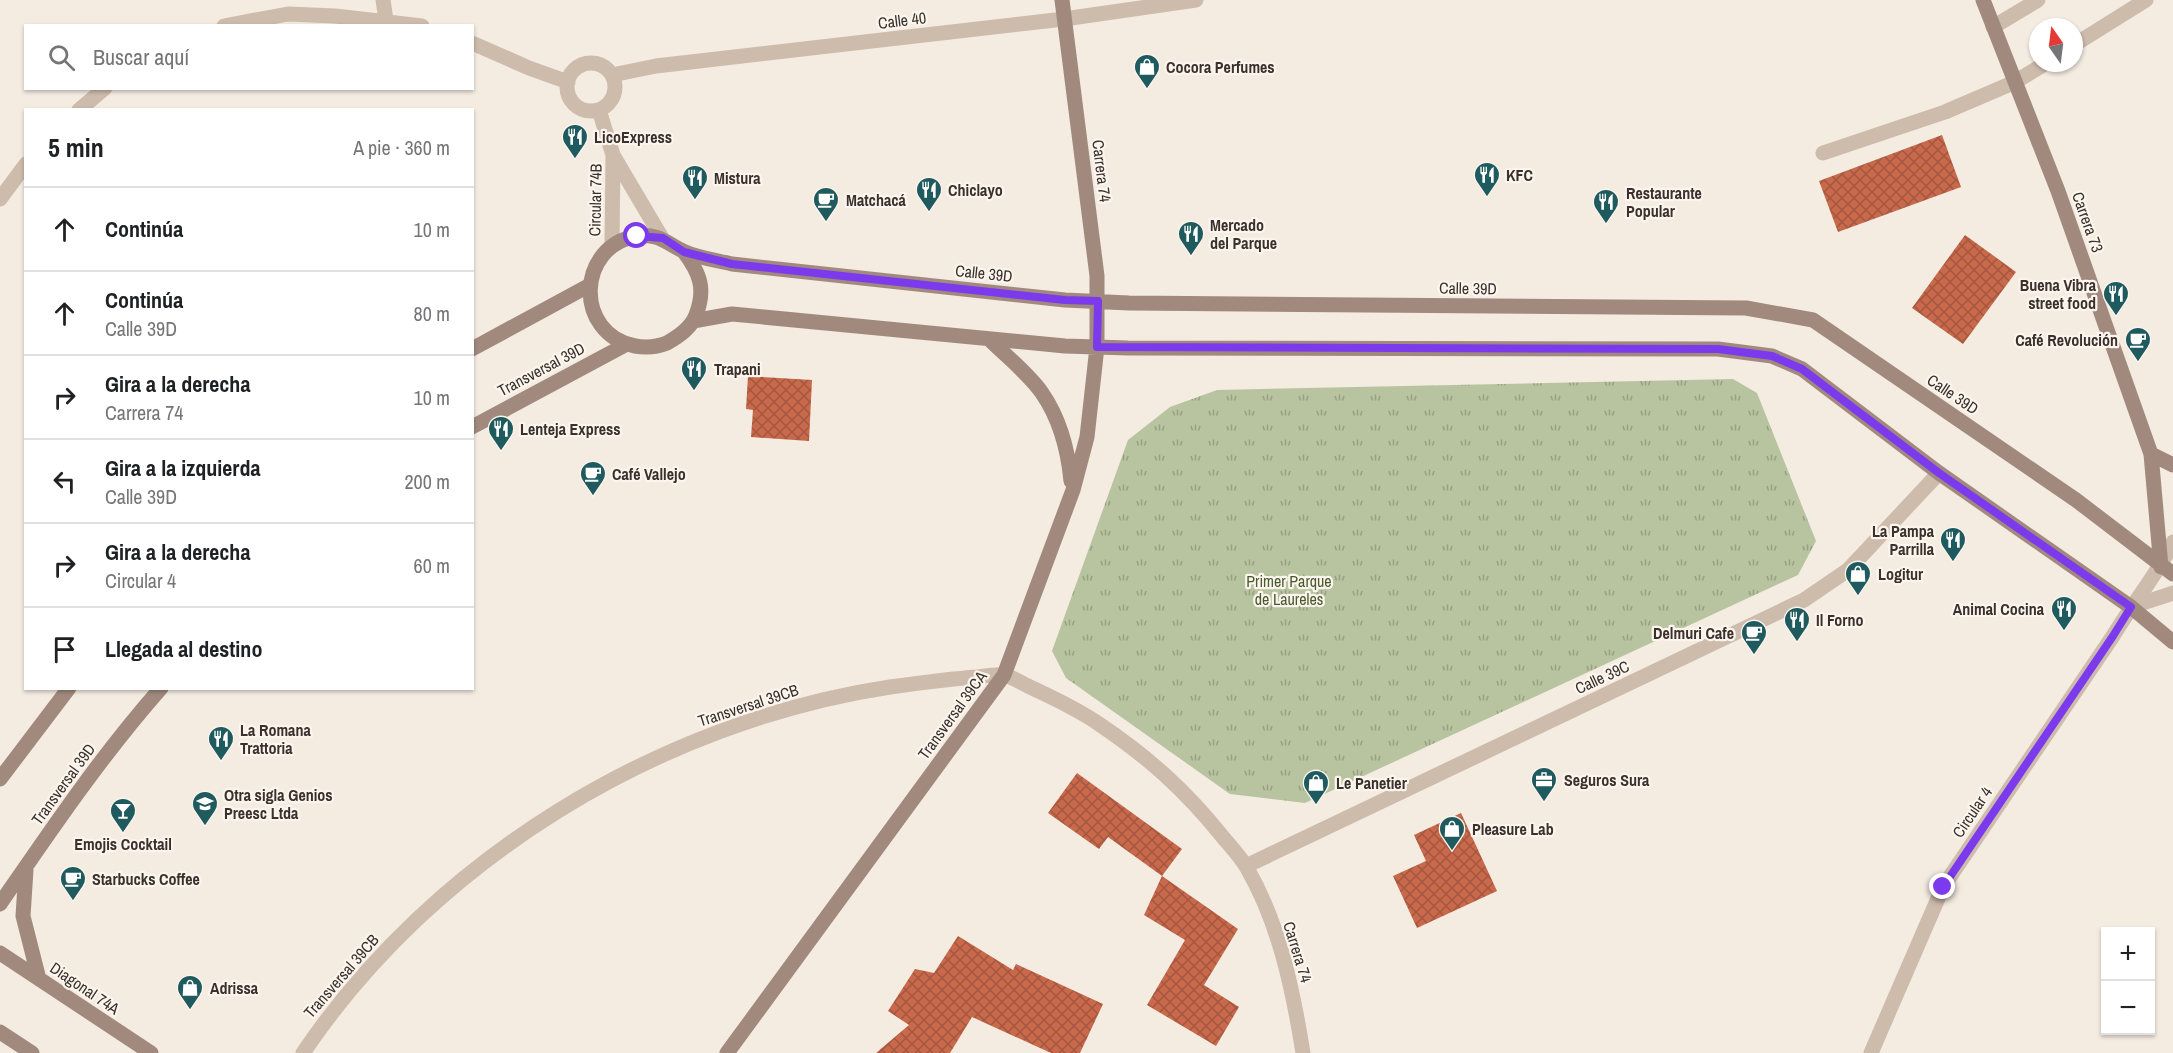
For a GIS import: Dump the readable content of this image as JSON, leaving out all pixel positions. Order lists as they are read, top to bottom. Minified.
{"streets":{"street":["Calle 40","Carrera 74","Circular 74B","Carrera 73","Calle 39D","Transversal 39D","Calle 39C","Transversal 39CB","Transversal 39CA","Circular 4","Diagonal 74A"]},"crossings":[["Calle 40","Carrera 74"],["Calle 40","Circular 74B"],["Carrera 74","Calle 39D"],["Carrera 74","Calle 39C"],["Carrera 74","Transversal 39CB"],["Carrera 74","Transversal 39CA"],["Circular 74B","Calle 39D"],["Circular 74B","Transversal 39D"],["Carrera 73","Calle 39D"],["Carrera 73","Circular 4"],["Calle 39D","Transversal 39D"],["Calle 39D","Circular 4"],["Calle 39C","Transversal 39CB"],["Transversal 39CB","Transversal 39CA"]],"parks":["Primer Parque de Laureles"],"places":{"shop":["Cocora Perfumes","Logitur","Le Panetier","Pleasure Lab","Adrissa"],"restaurant":["LicoExpress","KFC","Mistura","Chiclayo","Restaurante Popular","Mercado del Parque","Buena Vibra street food","Trapani","Lenteja Express","La Pampa Parrilla","Animal Cocina","Il Forno","La Romana Trattoria"],"cafe":["Matchacá","Café Revolución","Café Vallejo","Delmuri Cafe","Starbucks Coffee"],"office":["Seguros Sura"],"school or university":["Otra sigla Genios Preesc Ltda"],"bar":["Emojis Cocktail"]},"north":"top","page":{"search":"Buscar aquí","heading":["5 min","A pie · 360 m"],"list":[["Continúa","10 m"],["Continúa","Calle 39D","80 m"],["Gira a la derecha","Carrera 74","10 m"],["Gira a la izquierda","Calle 39D","200 m"],["Gira a la derecha","Circular 4","60 m"],"Llegada al destino"],"map_buttons":["+","−"]}}
